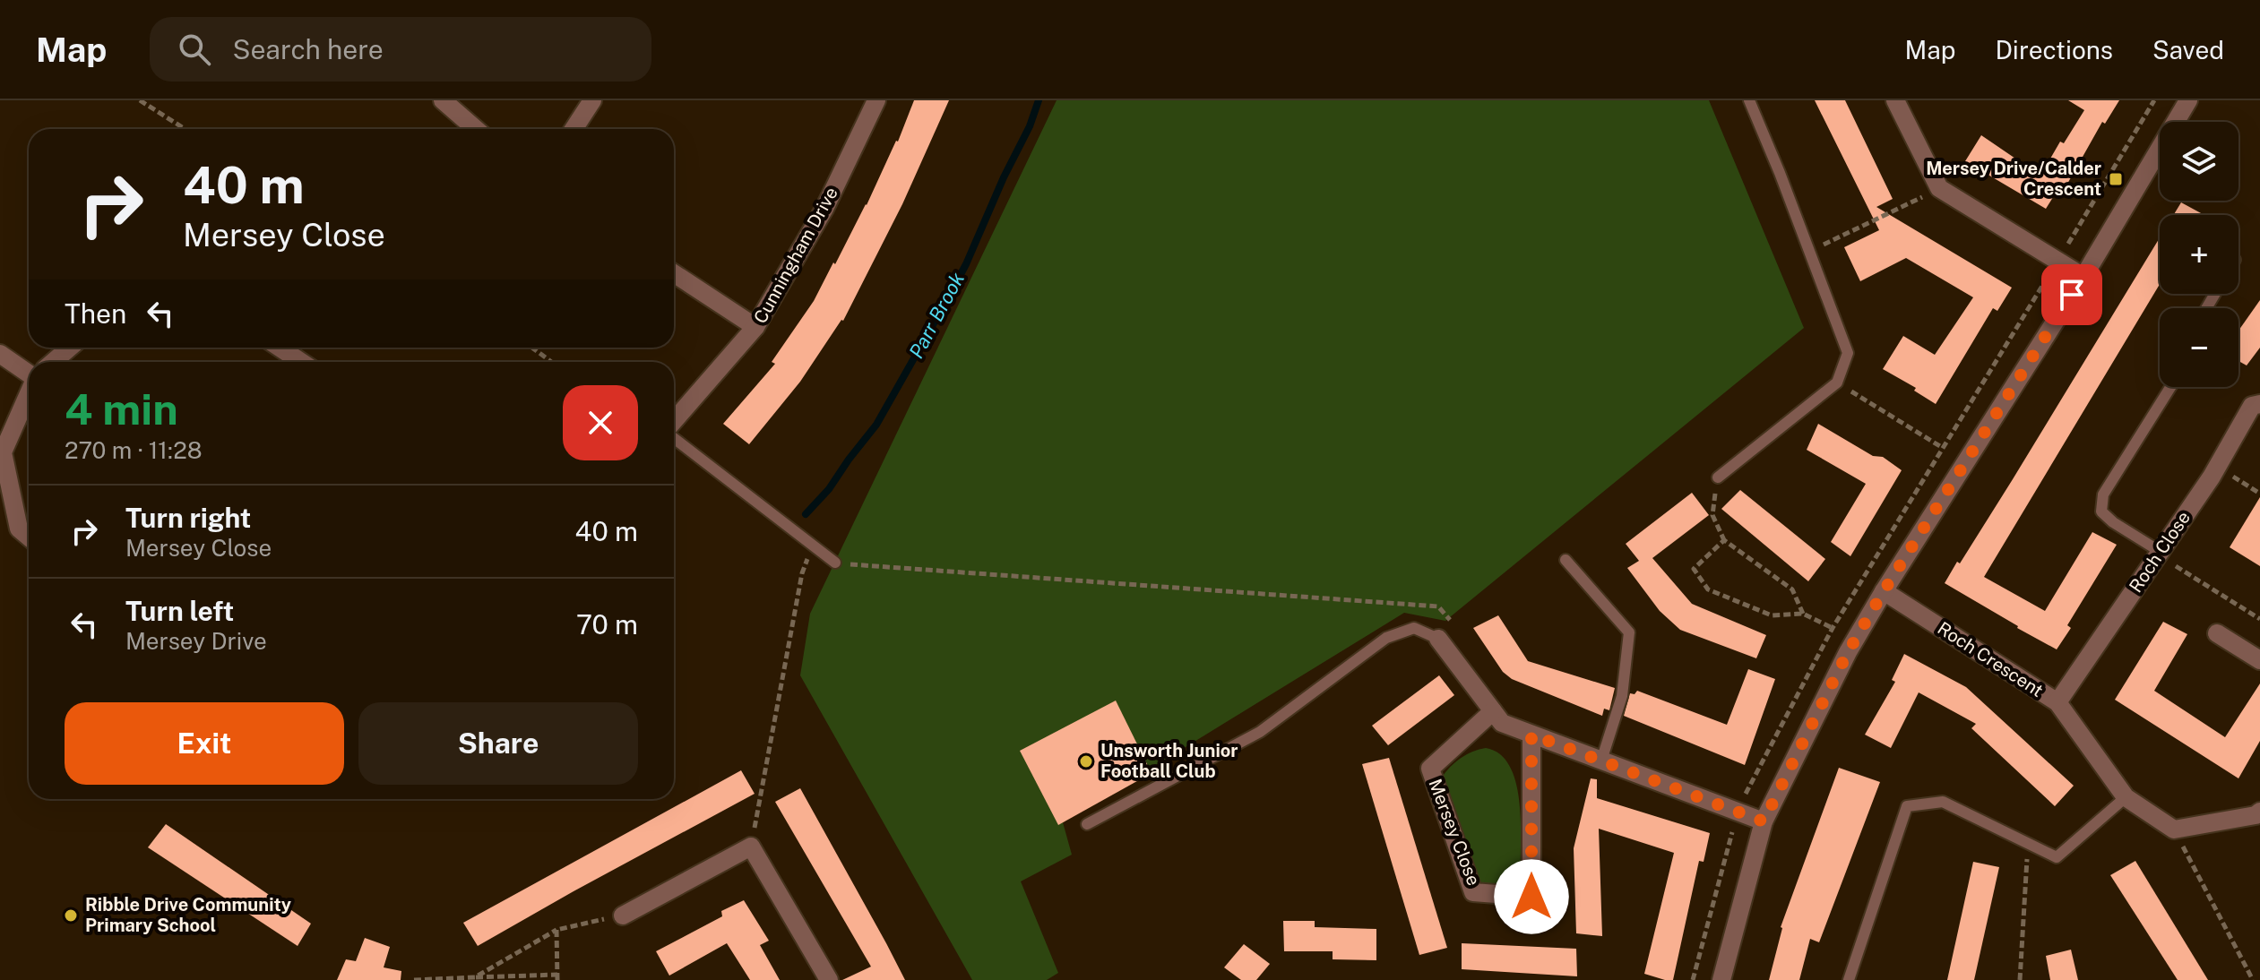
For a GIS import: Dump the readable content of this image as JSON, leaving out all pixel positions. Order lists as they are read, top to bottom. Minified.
{"streets":{"street":["Cunningham Drive","Roch Close","Roch Crescent","Mersey Close"]},"crossings":[["Roch Close","Roch Crescent"]],"water":["Parr Brook"],"places":{"transit":["Mersey Drive/Calder Crescent"],"other":["Unsworth Junior Football Club","Ribble Drive Community Primary School"]},"page":{"header":"Map","search":"Search here","nav":["Map","Directions","Saved"],"map_buttons":["+","−"],"turn":["40 m","Mersey Close"],"then":"Then","heading":["4 min","270 m · 11:28"],"list":[{"name":"Turn right","note":"Mersey Close","value":"40 m"},{"name":"Turn left","note":"Mersey Drive","value":"70 m"}],"buttons":["Exit","Share"]}}
